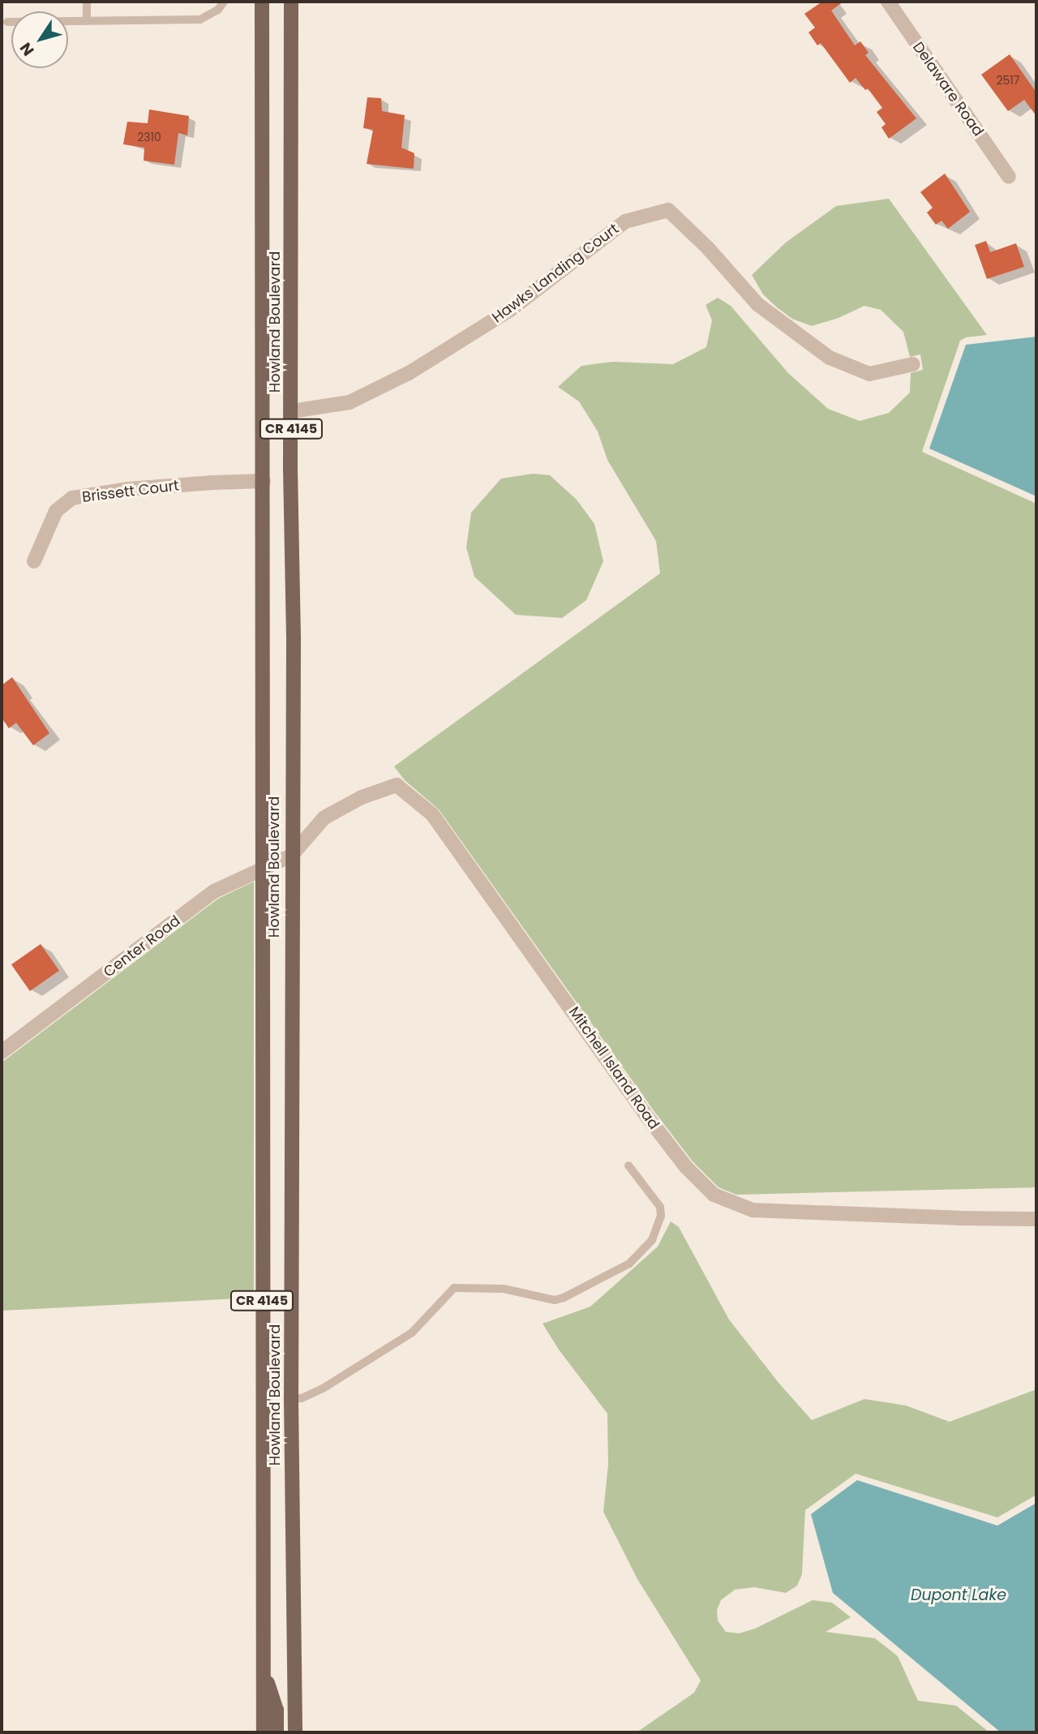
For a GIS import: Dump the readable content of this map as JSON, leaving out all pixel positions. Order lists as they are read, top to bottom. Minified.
{"streets":{"main road":["Howland Boulevard","CR 4145"],"street":["Delaware Road","Hawks Landing Court","Brissett Court","Center Road","Mitchell Island Road"]},"crossings":[["Hawks Landing Court","Howland Boulevard"],["Howland Boulevard","Brissett Court"],["Howland Boulevard","Center Road"],["Howland Boulevard","Mitchell Island Road"],["Center Road","Mitchell Island Road"]],"water":["Dupont Lake"],"house_numbers":["2517","2310"],"north":"bottom left"}
